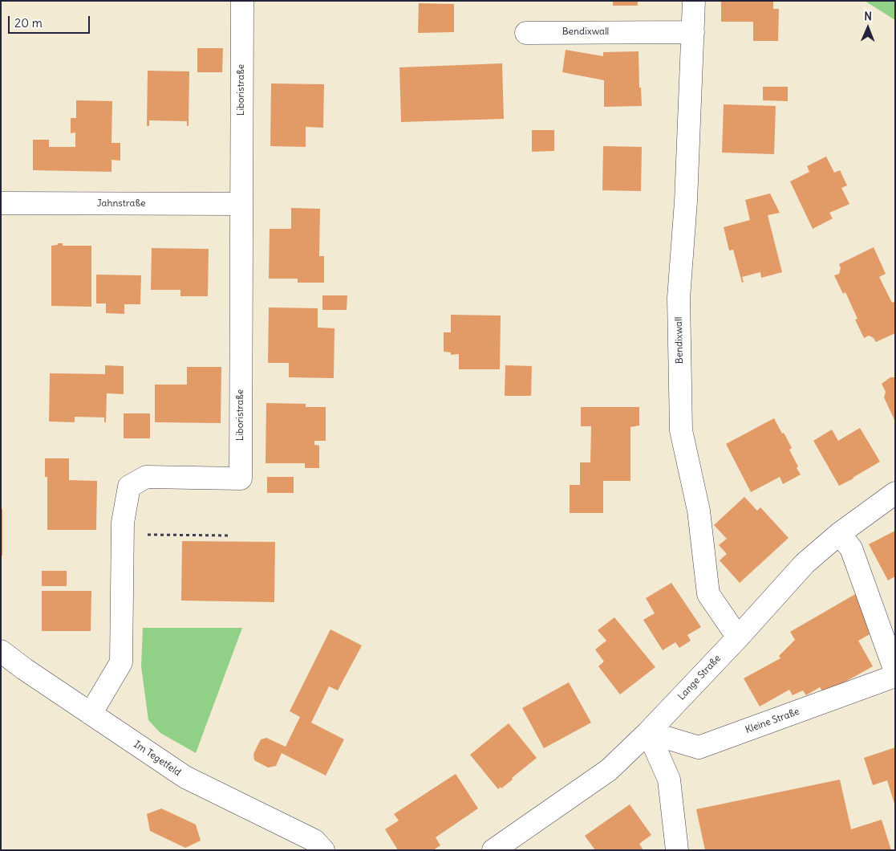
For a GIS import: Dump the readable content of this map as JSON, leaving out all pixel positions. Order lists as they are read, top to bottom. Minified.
{"streets":{"street":["Bendixwall","Liboristraße","Jahnstraße","Lange Straße","Kleine Straße","Im Tegetfeld"]},"crossings":[["Bendixwall","Lange Straße"],["Liboristraße","Jahnstraße"],["Liboristraße","Im Tegetfeld"],["Lange Straße","Kleine Straße"]],"scale_bar":"20 m","north":"top"}
